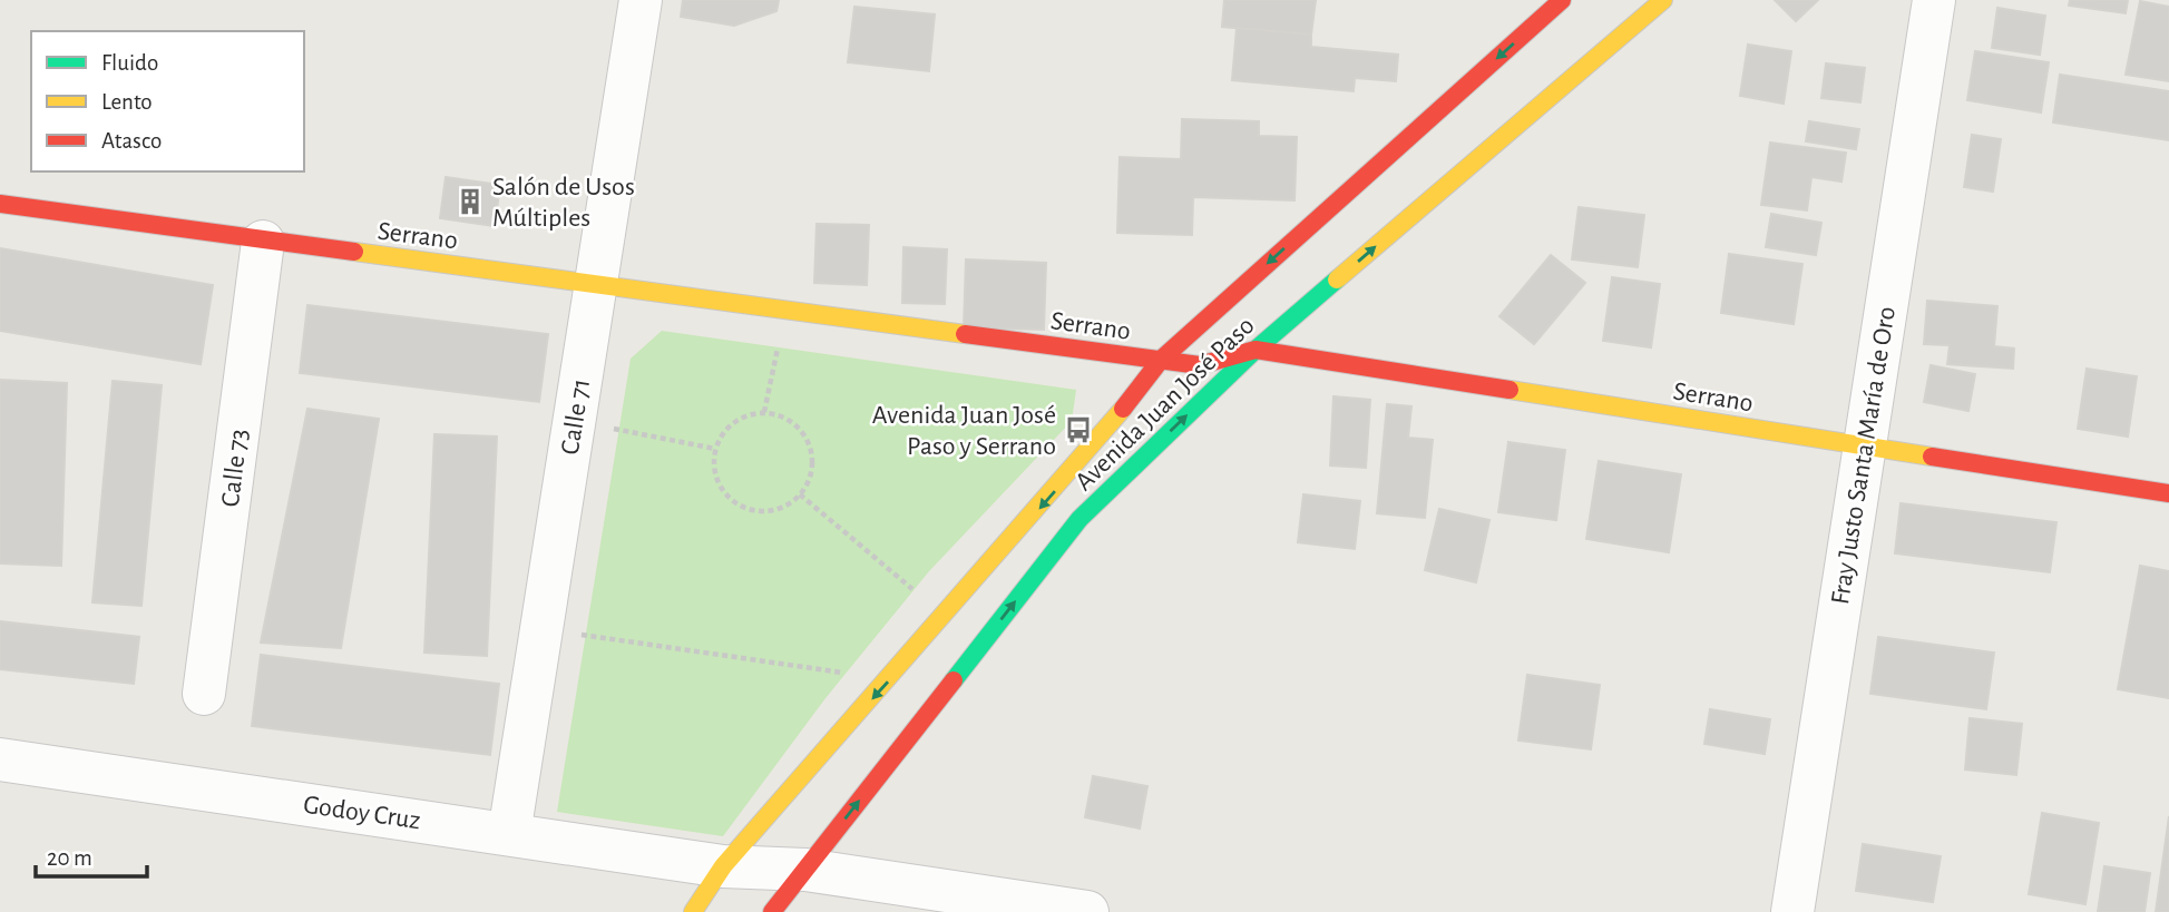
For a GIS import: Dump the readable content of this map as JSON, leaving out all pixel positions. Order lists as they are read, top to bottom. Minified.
{"streets":{"main road":["Serrano","Avenida Juan José Paso"],"street":["Calle 71","Fray Justo Santa María de Oro","Calle 73","Godoy Cruz"]},"crossings":[["Serrano","Avenida Juan José Paso"],["Serrano","Calle 71"],["Serrano","Fray Justo Santa María de Oro"],["Serrano","Calle 73"],["Avenida Juan José Paso","Godoy Cruz"],["Calle 71","Godoy Cruz"]],"places":{"building":["Salón de Usos Múltiples"],"bus stop":["Avenida Juan José Paso y Serrano"]},"legend":["Fluido","Lento","Atasco"],"scale_bar":"20 m"}
